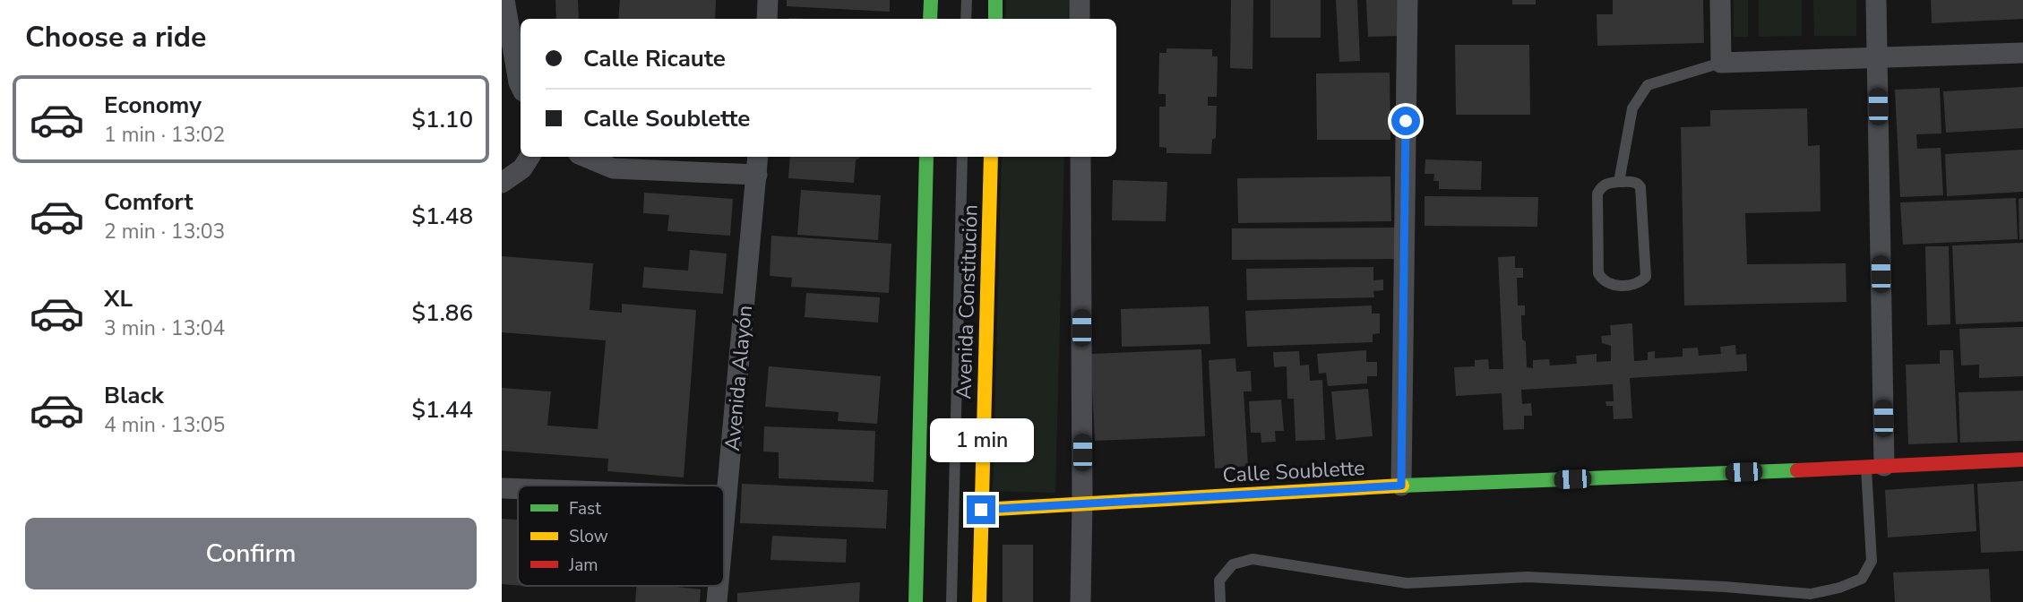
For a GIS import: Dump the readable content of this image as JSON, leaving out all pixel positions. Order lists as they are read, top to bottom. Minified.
{"streets":{"street":["Avenida Constitución","Avenida Alayón","Calle Soublette"]},"crossings":[["Avenida Constitución","Calle Soublette"]],"legend":["Fast","Slow","Jam"],"page":{"heading":"Choose a ride","banner":["Calle Ricaute","Calle Soublette"],"list":[{"name":"Economy","note":"1 min · 13:02","value":"$1.10"},{"name":"Comfort","note":"2 min · 13:03","value":"$1.48"},{"name":"XL","note":"3 min · 13:04","value":"$1.86"},{"name":"Black","note":"4 min · 13:05","value":"$1.44"}],"bubble":"1 min","buttons":"Confirm"}}
